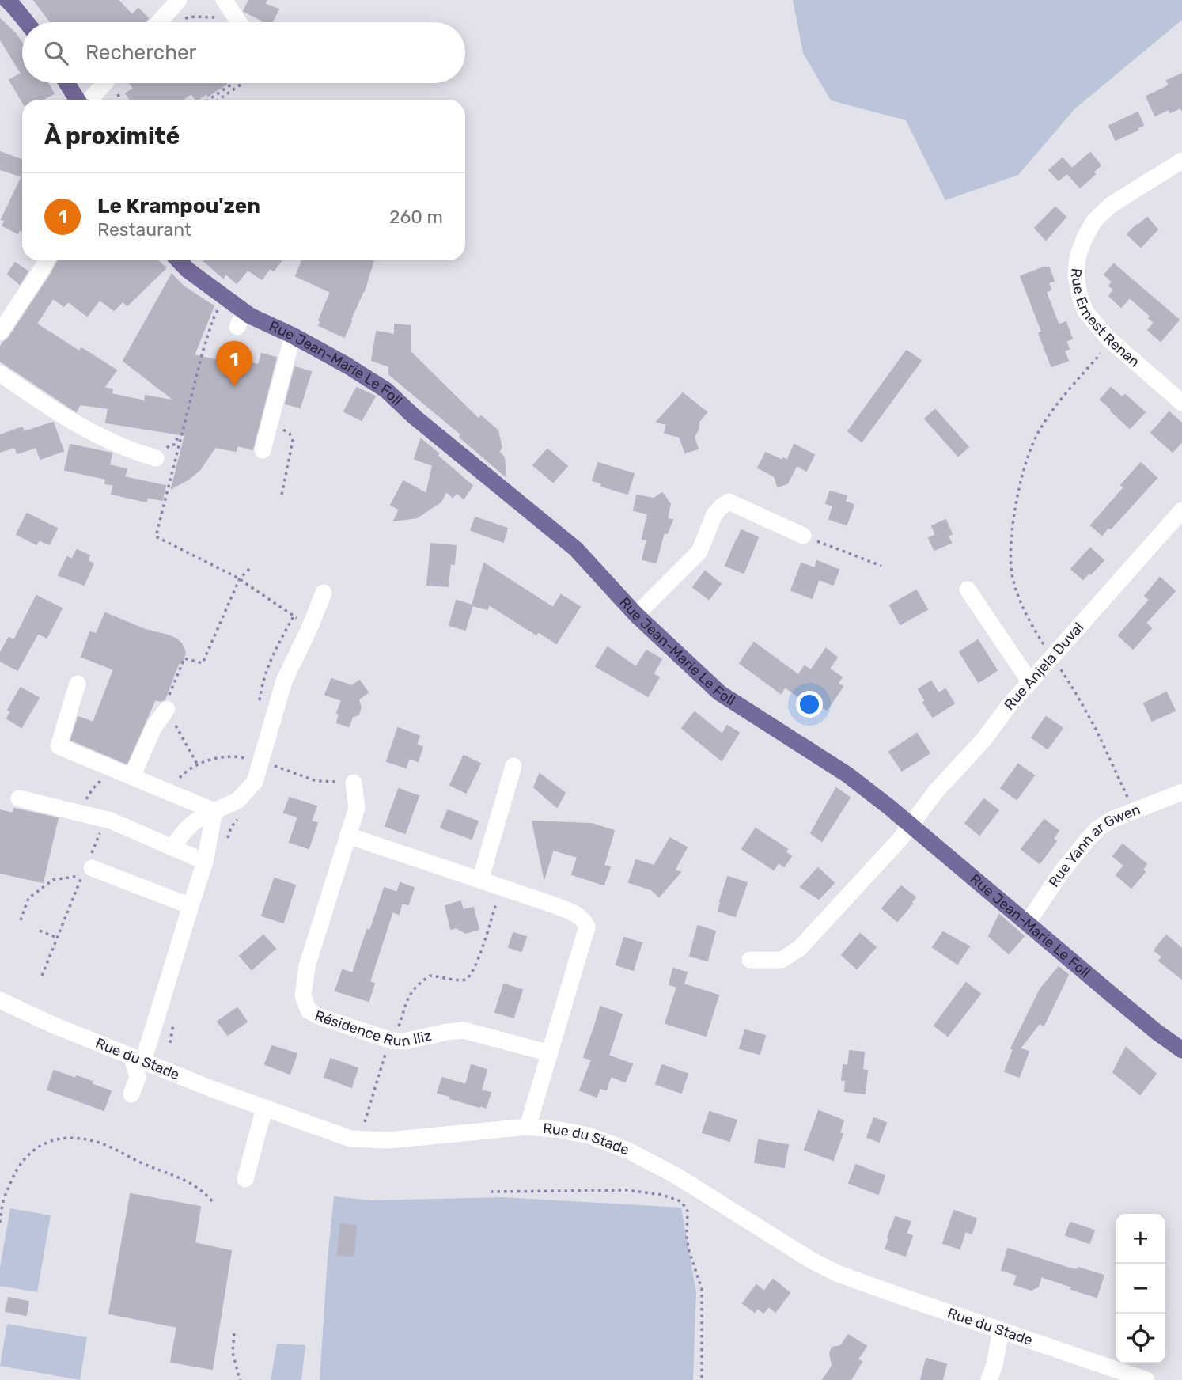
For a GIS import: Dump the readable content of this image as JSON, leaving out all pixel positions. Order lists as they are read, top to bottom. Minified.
{"streets":{"main road":["Rue Jean-Marie Le Foll"],"street":["Rue Ernest Renan","Rue Anjela Duval","Rue Yann ar Gwen","Résidence Run Iliz","Rue du Stade"]},"crossings":[["Rue Jean-Marie Le Foll","Rue Anjela Duval"],["Rue Jean-Marie Le Foll","Rue Yann ar Gwen"]],"page":{"search":"Rechercher","heading":"À proximité","list":[{"mark":"1","name":"Le Krampou'zen","note":"Restaurant","value":"260 m"}],"pins":"1","map_buttons":["+","−"]}}
